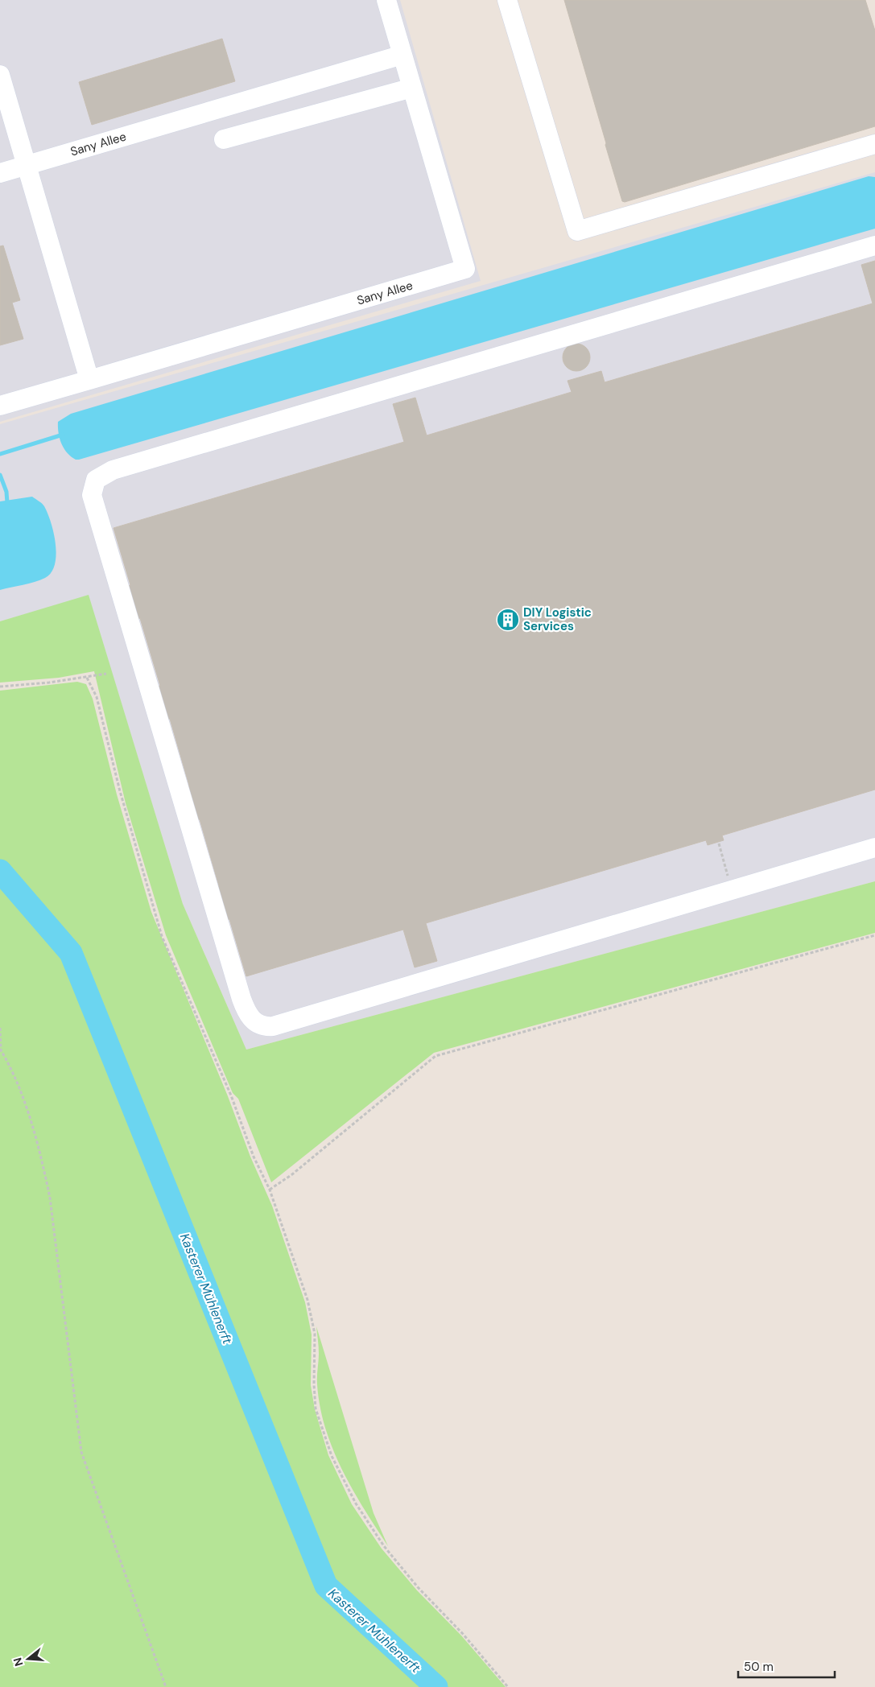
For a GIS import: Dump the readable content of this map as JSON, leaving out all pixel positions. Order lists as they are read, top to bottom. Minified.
{"streets":{"street":["Sany Allee"]},"water":["Kasterer Mühlenerft"],"places":{"building":["DIY Logistic Services"]},"scale_bar":"50 m","north":"left"}
